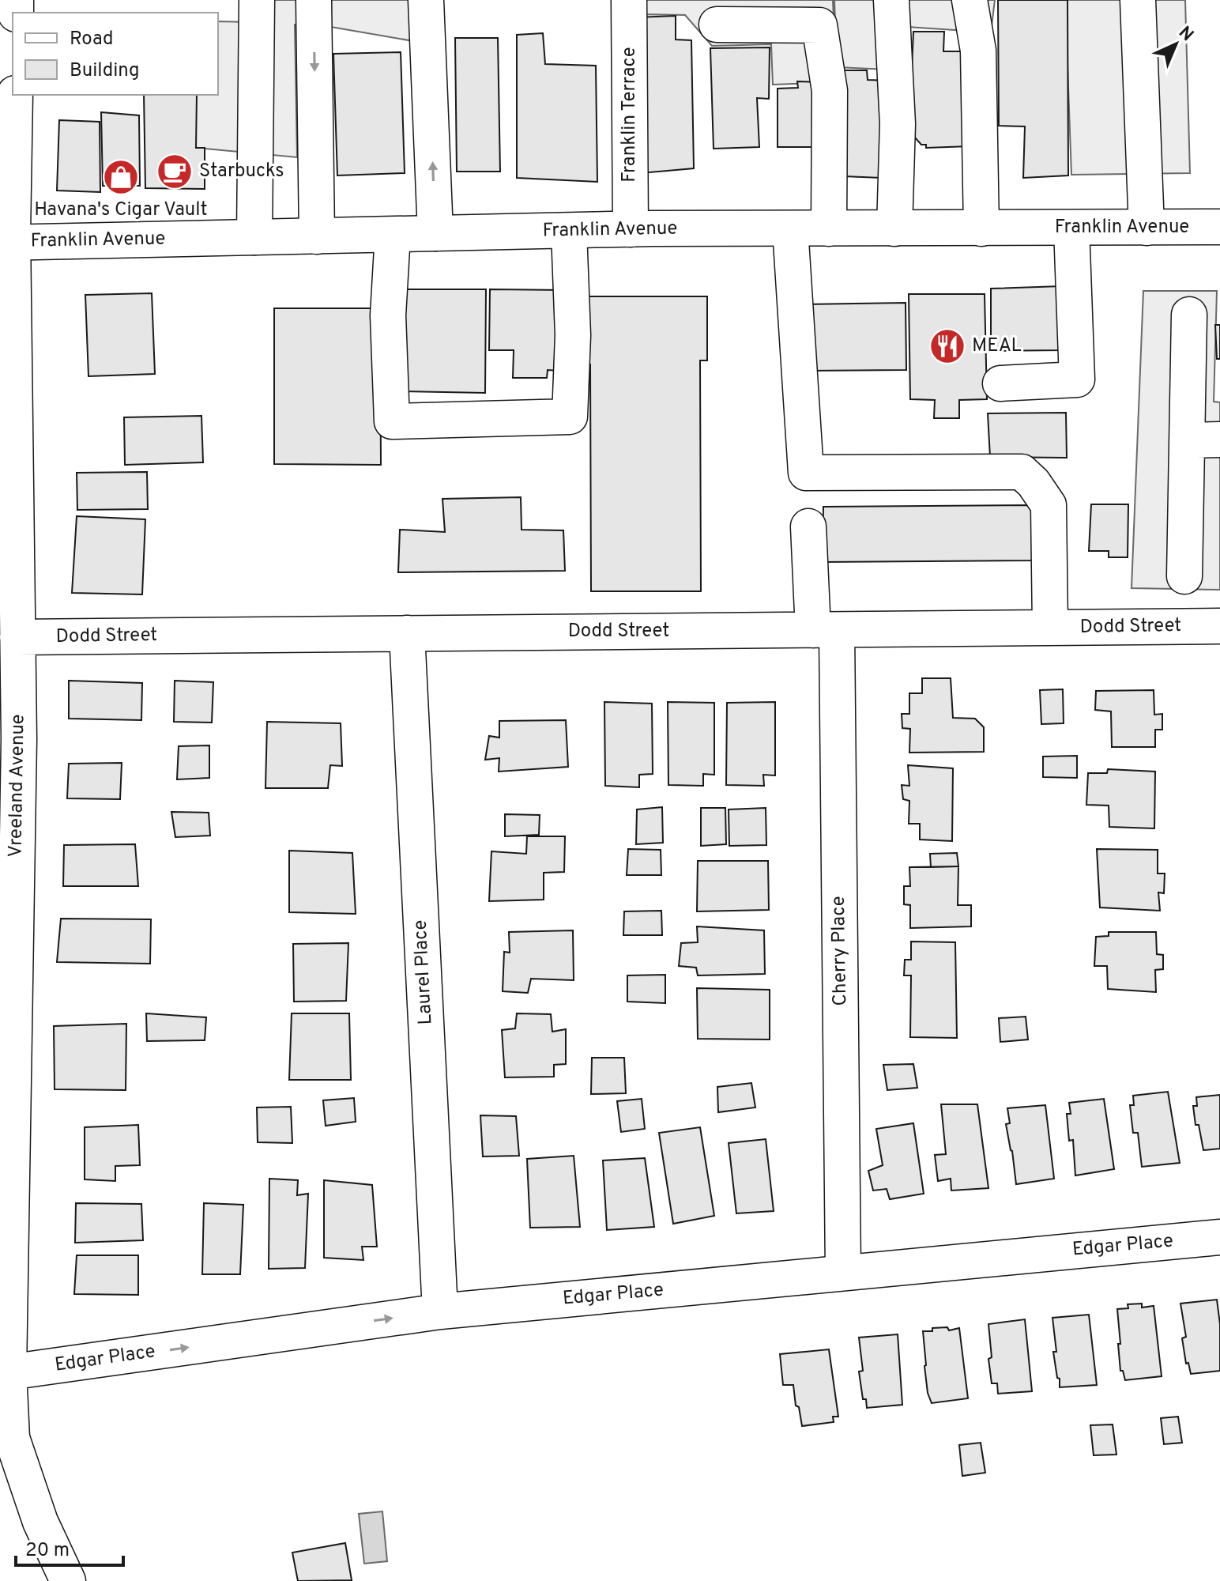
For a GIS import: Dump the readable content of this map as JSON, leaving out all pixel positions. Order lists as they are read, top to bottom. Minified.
{"streets":{"street":["Franklin Terrace","Franklin Avenue","Dodd Street","Vreeland Avenue","Cherry Place","Laurel Place","Edgar Place"]},"crossings":[["Franklin Terrace","Franklin Avenue"],["Franklin Avenue","Vreeland Avenue"],["Dodd Street","Vreeland Avenue"],["Dodd Street","Cherry Place"],["Dodd Street","Laurel Place"],["Vreeland Avenue","Edgar Place"],["Cherry Place","Edgar Place"],["Laurel Place","Edgar Place"]],"one_way":["Edgar Place"],"places":{"cafe":["Starbucks"],"shop":["Havana's Cigar Vault"],"restaurant":["MEAL"]},"legend":["Road","Building"],"scale_bar":"20 m","north":"top right"}
